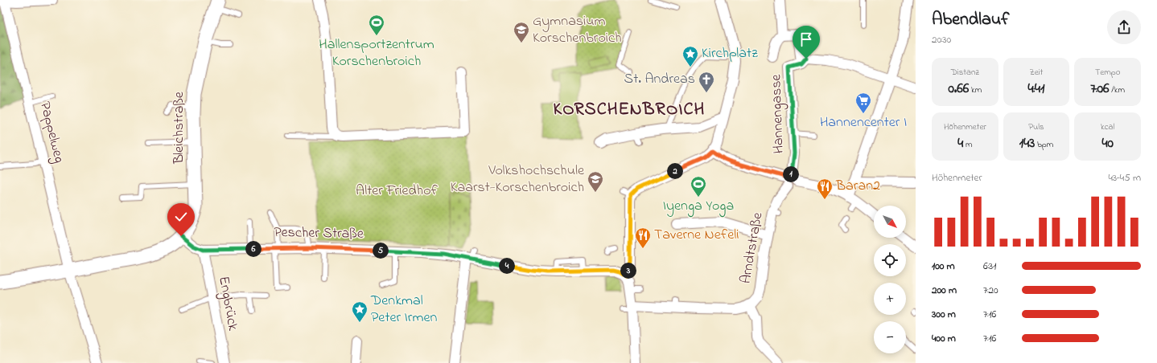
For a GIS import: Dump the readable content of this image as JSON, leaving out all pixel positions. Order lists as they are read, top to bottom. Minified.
{"streets":{"main road":["Bleichstraße"],"street":["Hannengasse","Pappelweg","Pescher Straße","Arndtstraße","Engbrück"]},"crossings":[["Hannengasse","Arndtstraße"],["Bleichstraße","Pescher Straße"],["Pescher Straße","Engbrück"]],"districts":["KORSCHENBROICH"],"parks":["Alter Friedhof"],"places":{"sports":["Hallensportzentrum Korschenbroich","Iyenga Yoga"],"school or university":["Gymnasium Korschenbroich","Volkshochschule Kaarst-Korschenbroich"],"place":["Kirchplatz","Denkmal Peter Irmen"],"church":["St. Andreas"],"supermarket":["Hannencenter I"],"restaurant":["Baran2","Taverne Nefeli"]},"north":"bottom right","page":{"heading":["Abendlauf","20:30"],"stats":[["Distanz","0.66 km"],["Zeit","4:41"],["Tempo","7:06 /km"],["Höhenmeter","4 m"],["Puls","143 bpm"],["kcal","40"]],"pins":["2","1","6","5","4","3"],"chart":["Höhenmeter","43–45 m"],"map_buttons":["+","−"],"list":[{"name":"100 m","note":"6:31"},{"name":"200 m","note":"7:20"},{"name":"300 m","note":"7:16"},{"name":"400 m","note":"7:16"}]}}
